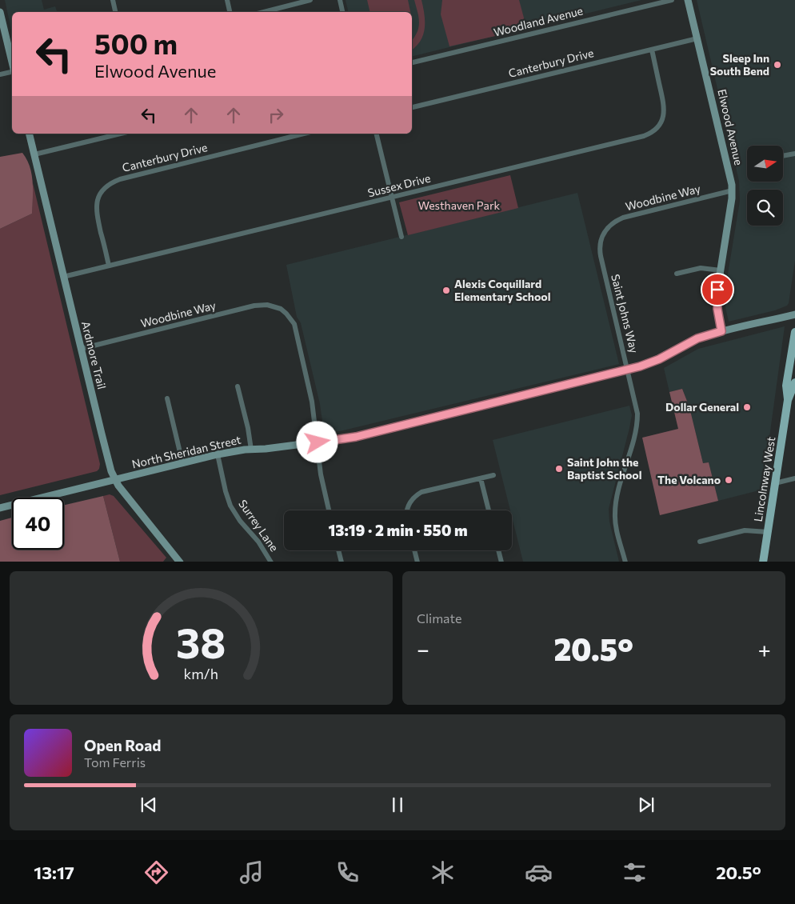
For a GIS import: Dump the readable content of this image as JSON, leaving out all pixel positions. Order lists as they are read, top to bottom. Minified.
{"streets":{"main road":["Lincolnway West"],"street":["Woodland Avenue","Canterbury Drive","Elwood Avenue","Sussex Drive","Woodbine Way","Saint Johns Way","Ardmore Trail","North Sheridan Street","Surrey Lane"]},"crossings":[["Canterbury Drive","Elwood Avenue"],["Canterbury Drive","Sussex Drive"],["Elwood Avenue","Woodbine Way"],["Elwood Avenue","North Sheridan Street"],["Sussex Drive","Ardmore Trail"],["Woodbine Way","Saint Johns Way"],["Woodbine Way","Ardmore Trail"],["Woodbine Way","North Sheridan Street"],["Saint Johns Way","North Sheridan Street"],["Ardmore Trail","North Sheridan Street"],["North Sheridan Street","Surrey Lane"]],"parks":["Westhaven Park"],"places":["Sleep Inn South Bend","Alexis Coquillard Elementary School","Dollar General","Saint John the Baptist School","The Volcano"],"north":"right","page":{"turn":["500 m","Elwood Avenue"],"limit":"40","trip":"13:19 · 2 min · 550 m","tile":"Climate","heat":["−","20.5°","+"],"song":["Open Road","Tom Ferris"],"tabs":["13:17","20.5°"],"gauge":["38","km/h"]}}
